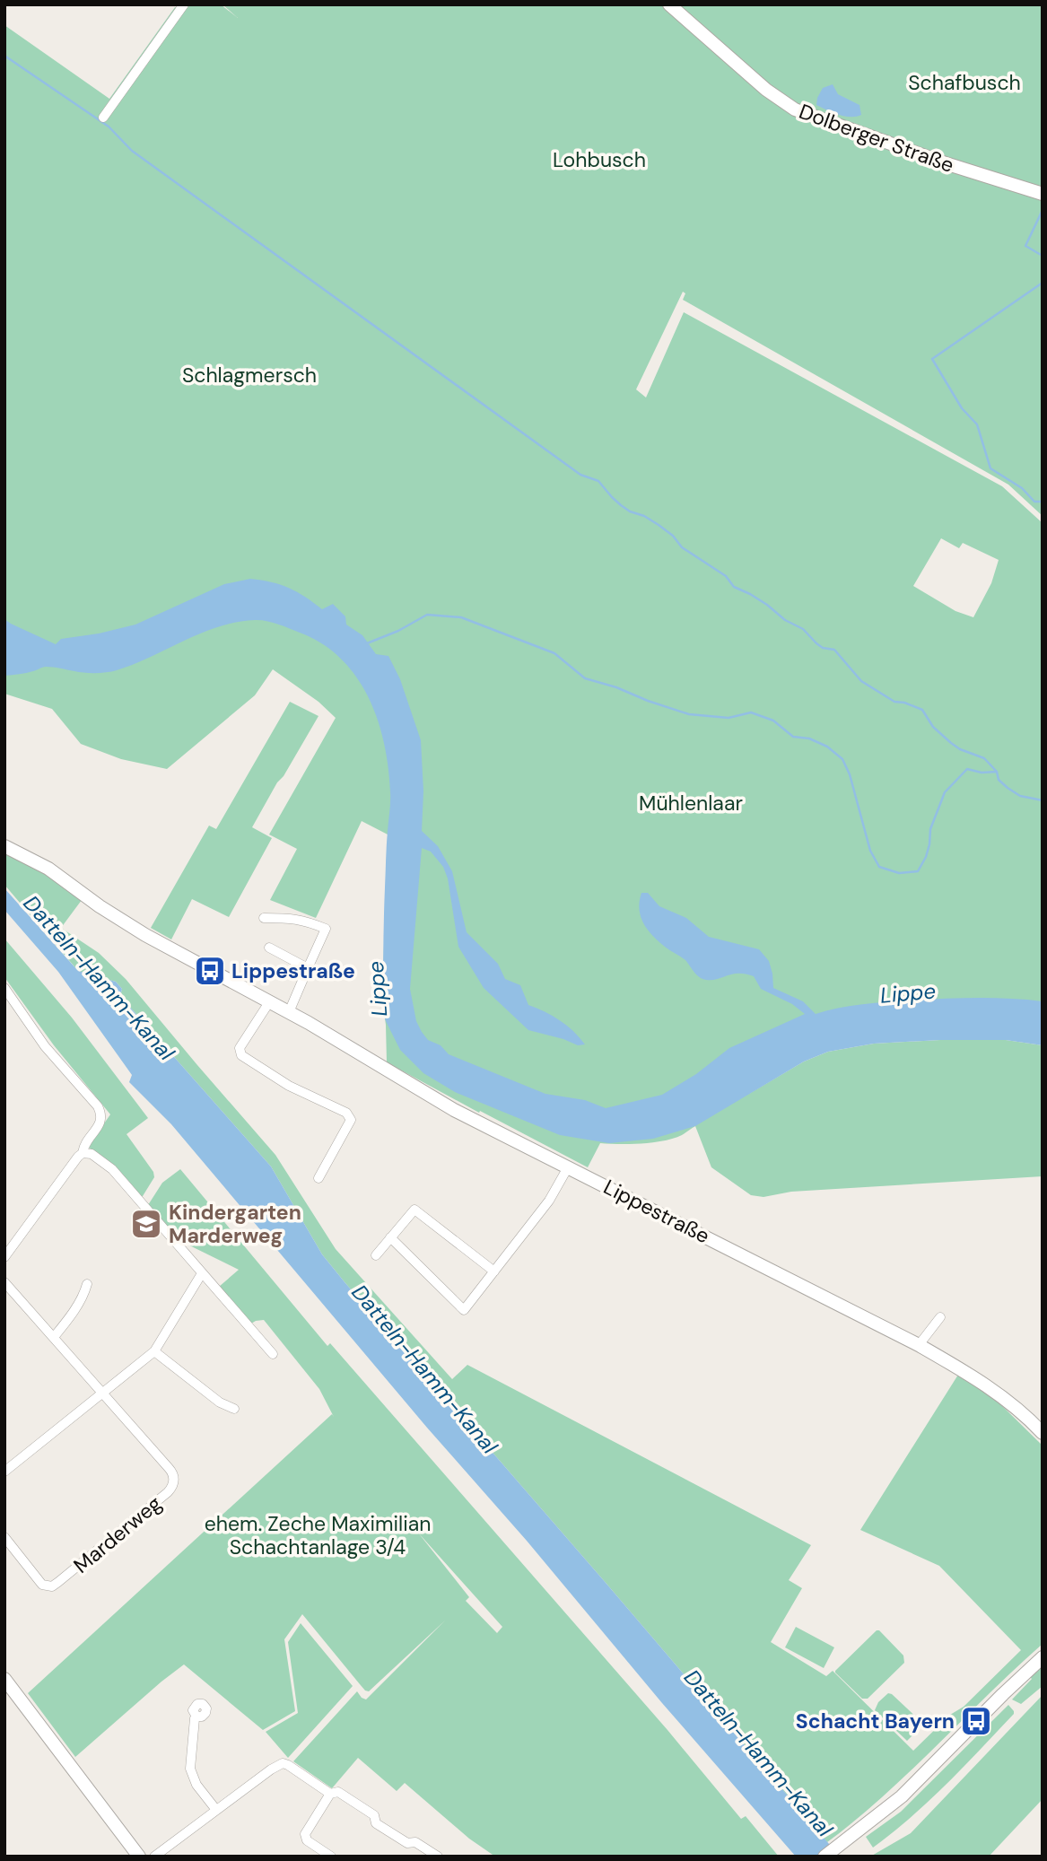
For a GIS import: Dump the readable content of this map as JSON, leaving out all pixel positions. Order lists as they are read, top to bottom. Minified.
{"streets":{"main road":["Dolberger Straße","Lippestraße"],"street":["Marderweg"]},"water":["Datteln-Hamm-Kanal","Lippe"],"parks":["Schafbusch","Lohbusch","Schlagmersch","Mühlenlaar","ehem. Zeche Maximilian Schachtanlage 3/4"],"places":{"bus stop":["Lippestraße","Schacht Bayern"],"school or university":["Kindergarten Marderweg"]}}
